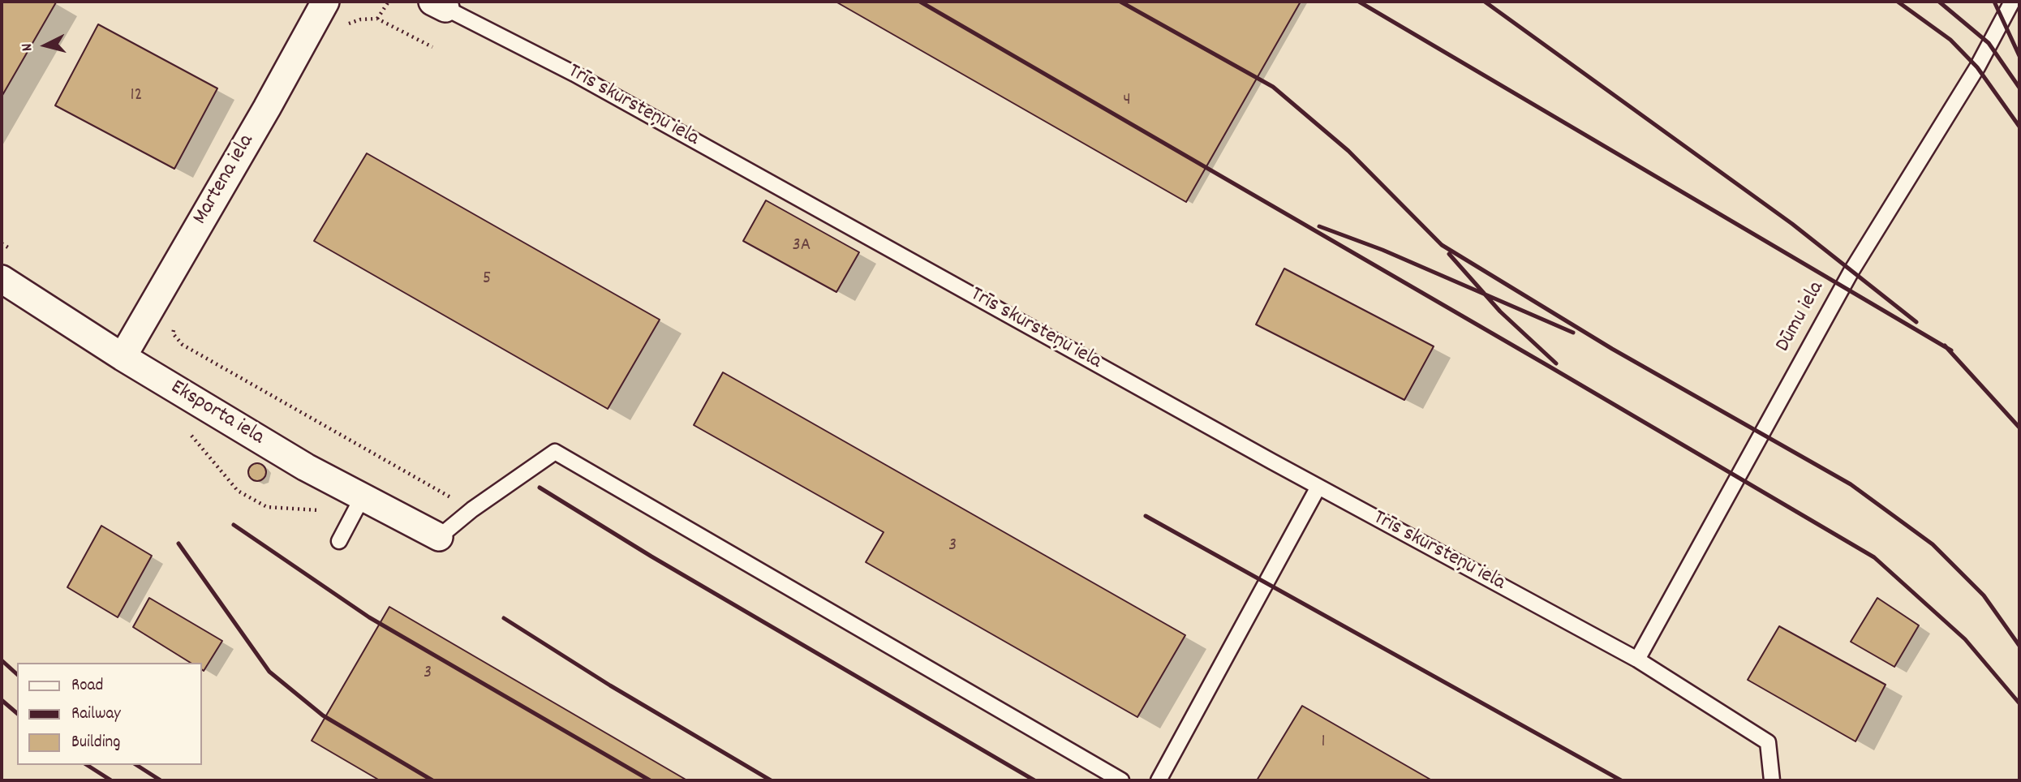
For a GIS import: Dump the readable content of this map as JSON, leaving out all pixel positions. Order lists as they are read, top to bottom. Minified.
{"streets":{"street":["Martena iela","Eksporta iela"],"lane":["Trīs skursteņu iela","Dūmu iela"]},"crossings":[["Trīs skursteņu iela","Dūmu iela"],["Martena iela","Eksporta iela"]],"house_numbers":["12","4","3A","5","3","3","1"],"legend":["Road","Railway","Building"],"north":"left"}
